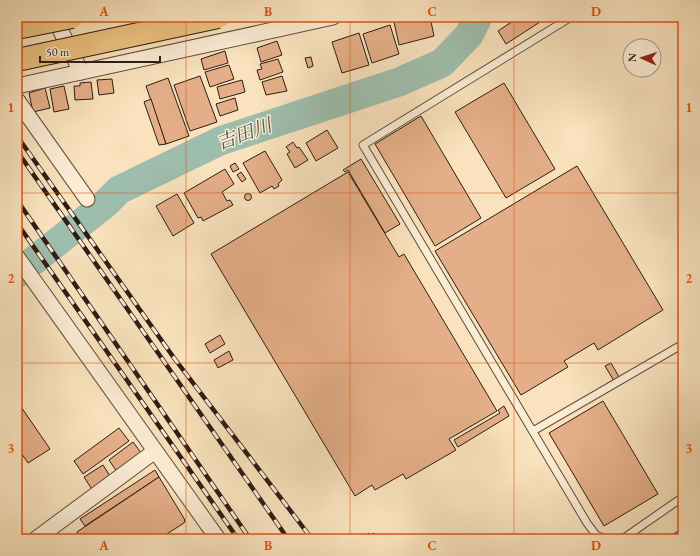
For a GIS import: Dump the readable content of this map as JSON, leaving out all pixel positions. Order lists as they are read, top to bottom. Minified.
{"water":["吉田川"],"scale_bar":"50 m","north":"left","grid":{"columns":["A","B","C","D"],"rows":["1","2","3"]}}
